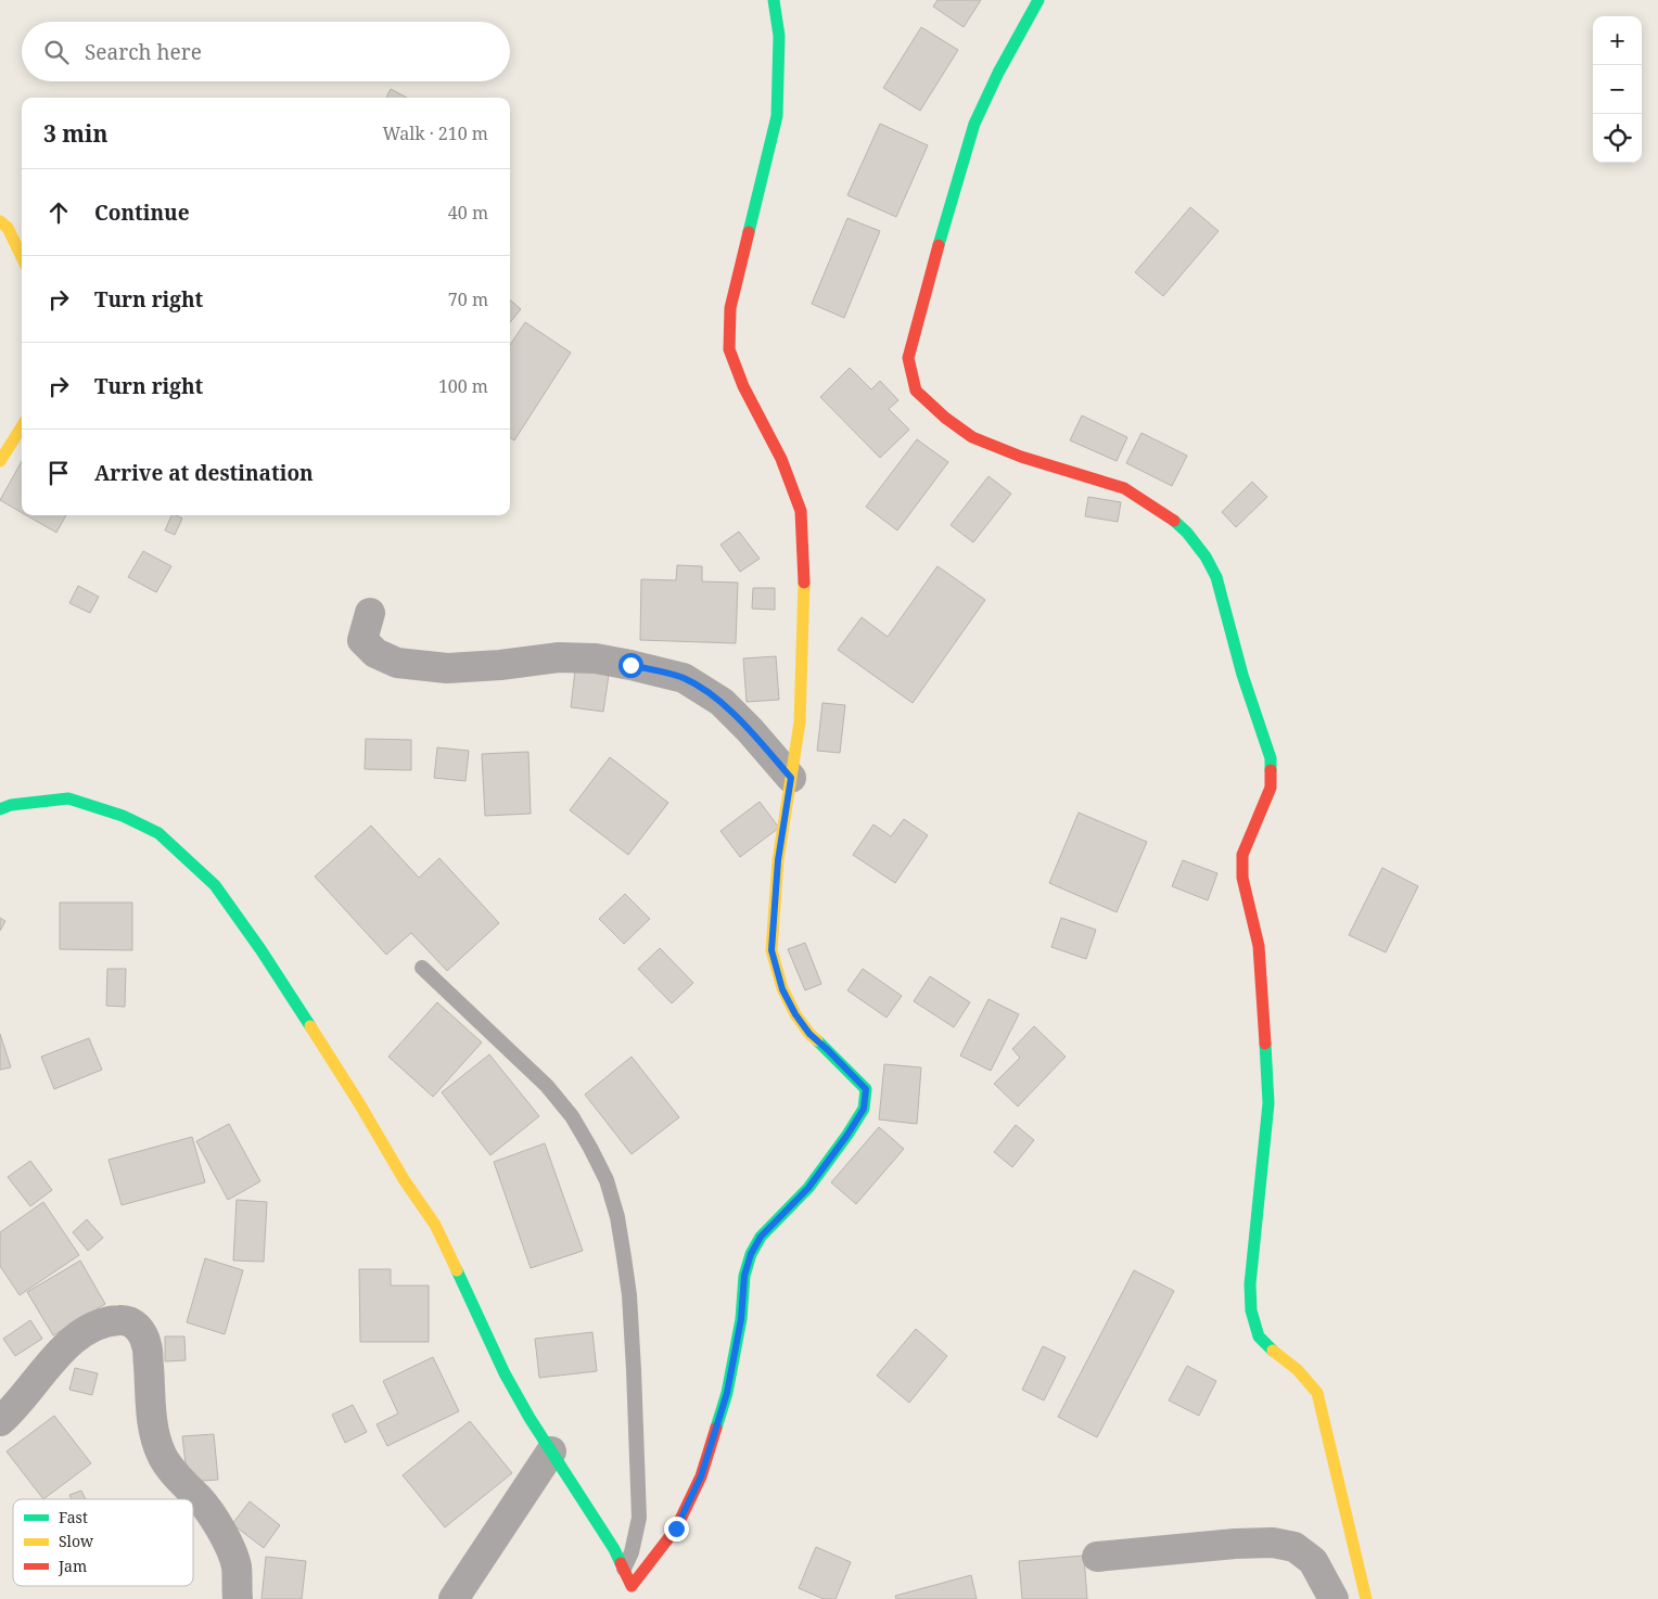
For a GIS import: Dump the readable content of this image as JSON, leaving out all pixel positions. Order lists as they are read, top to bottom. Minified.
{"legend":["Fast","Slow","Jam"],"page":{"map_buttons":["+","−"],"search":"Search here","heading":["3 min","Walk · 210 m"],"list":[["Continue","40 m"],["Turn right","70 m"],["Turn right","100 m"],"Arrive at destination"]}}
